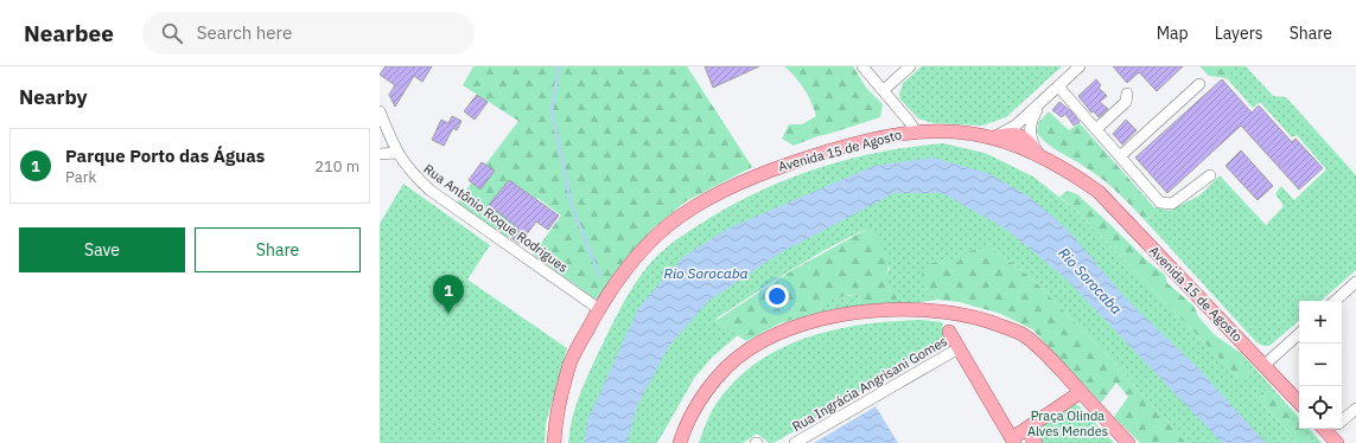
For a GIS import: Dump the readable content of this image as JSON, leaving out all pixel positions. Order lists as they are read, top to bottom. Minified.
{"streets":{"main road":["Avenida 15 de Agosto"],"street":["Rua Antônio Roque Rodrigues","Rua Ingrácia Angrisani Gomes"]},"crossings":[["Avenida 15 de Agosto","Rua Antônio Roque Rodrigues"]],"water":["Rio Sorocaba"],"parks":["Praça Olinda Alves Mendes"],"page":{"header":"Nearbee","search":"Search here","nav":["Map","Layers","Share"],"heading":"Nearby","list":[{"mark":"1","name":"Parque Porto das Águas","note":"Park","value":"210 m"}],"buttons":["Save","Share"],"pins":"1","map_buttons":["+","−"]}}
